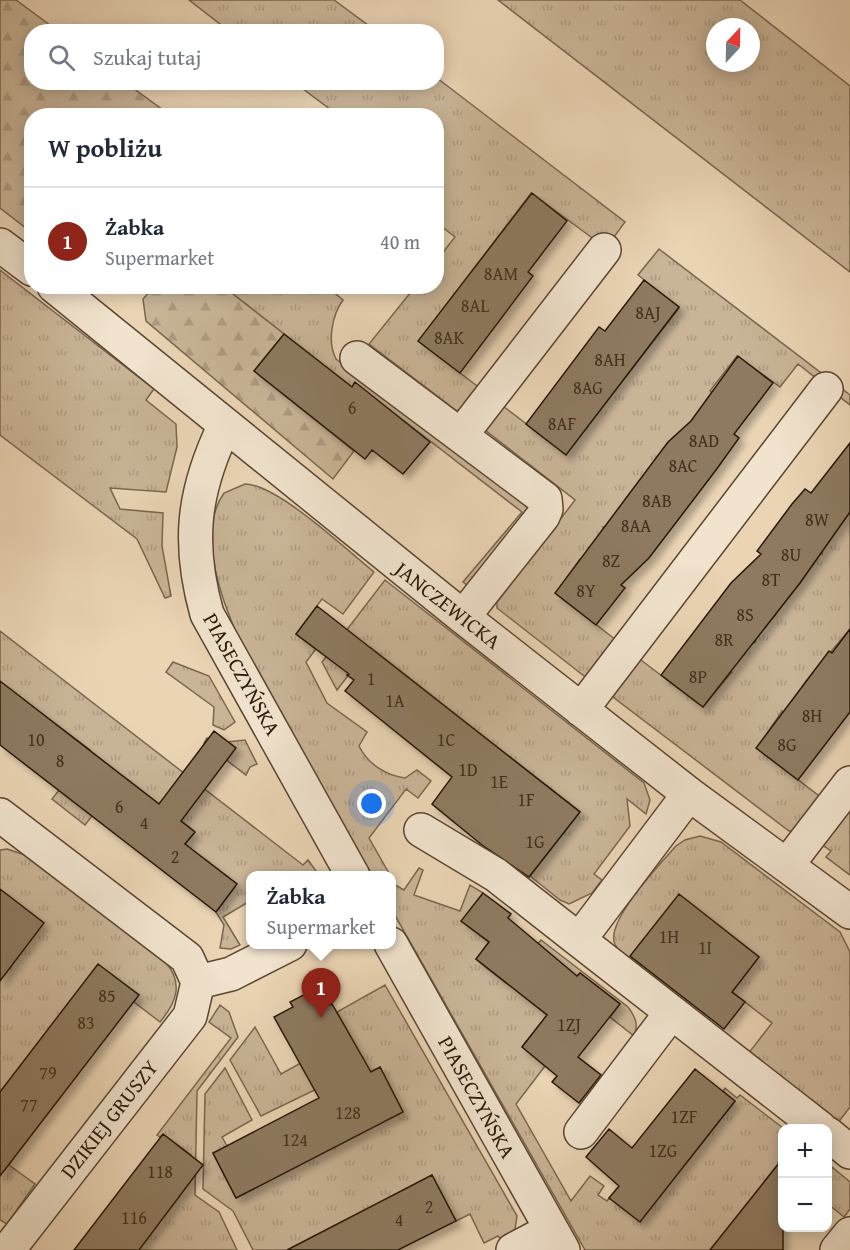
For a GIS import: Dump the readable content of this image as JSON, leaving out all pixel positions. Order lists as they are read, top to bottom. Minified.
{"streets":{"street":["JANCZEWICKA","PIASECZYŃSKA","DZIKIEJ GRUSZY"]},"crossings":[["JANCZEWICKA","PIASECZYŃSKA"]],"house_numbers":["8AM","8AL","8AJ","8AK","8AH","8AG","6","8AF","8AD","8AC","8AB","8W","8AA","8U","8Z","8T","8Y","8S","8R","8P","1","1A","8H","10","1C","8G","8","1D","1E","1F","6","4","1G","2","1H","1I","85","83","1ZJ","79","77","128","1ZF","124","1ZG","118","2","116","4"],"north":"top","page":{"search":"Szukaj tutaj","heading":"W pobliżu","list":[{"mark":"1","name":"Żabka","note":"Supermarket","value":"40 m"}],"popup":["Żabka","Supermarket"],"pins":"1","map_buttons":["+","−"]}}
